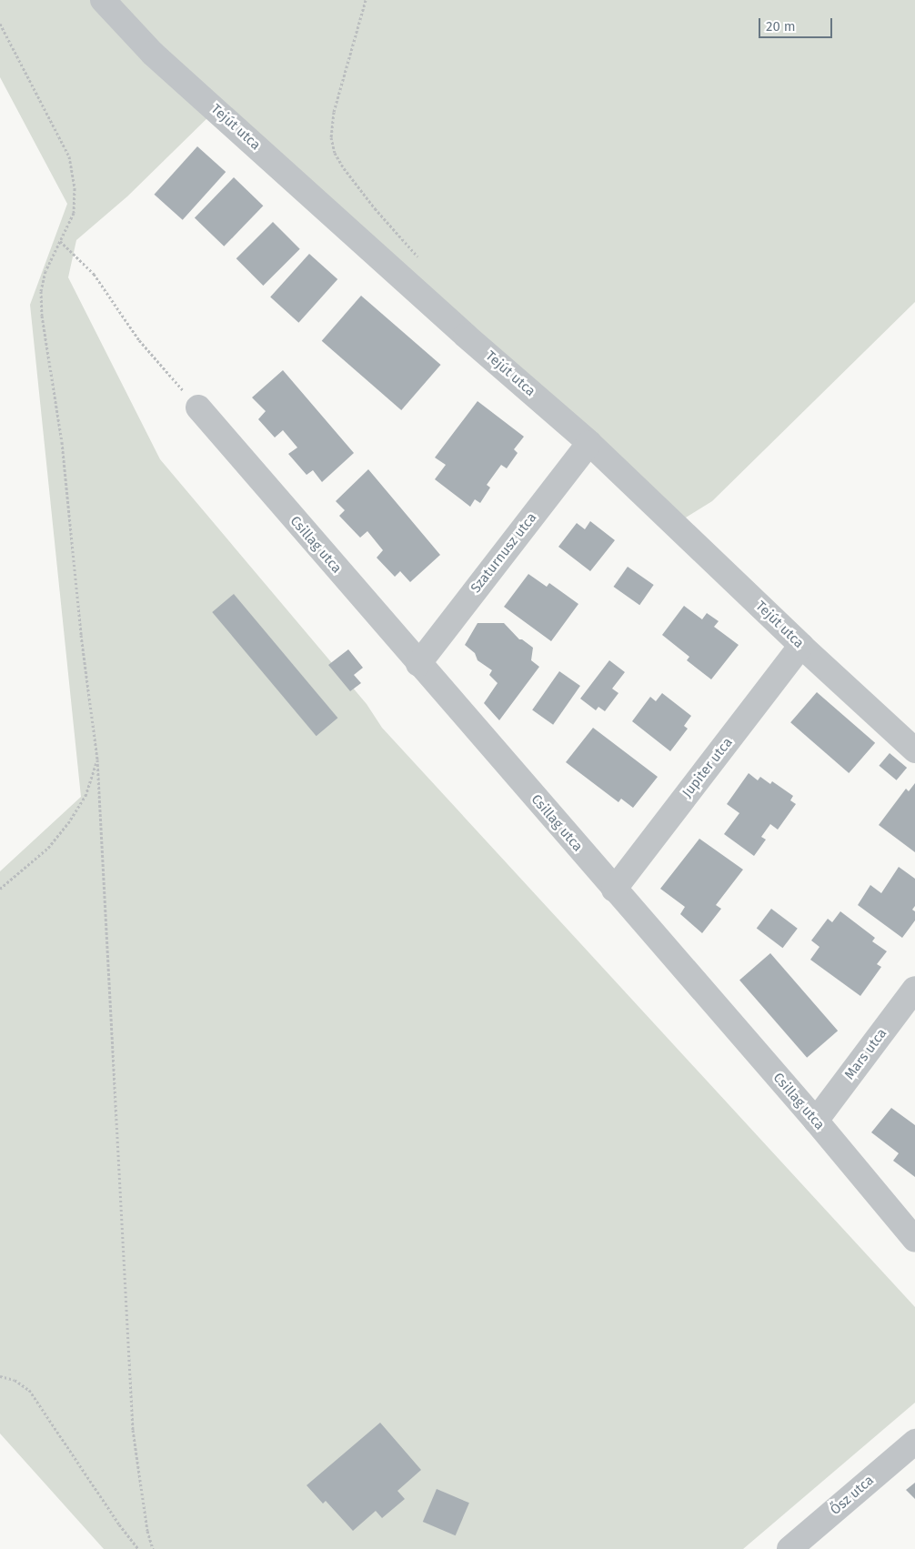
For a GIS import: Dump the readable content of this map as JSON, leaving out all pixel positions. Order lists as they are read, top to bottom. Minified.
{"streets":{"street":["Tejút utca","Csillag utca","Szaturnusz utca","Jupiter utca","Mars utca","Ősz utca"]},"crossings":[["Tejút utca","Szaturnusz utca"],["Tejút utca","Jupiter utca"],["Csillag utca","Szaturnusz utca"],["Csillag utca","Jupiter utca"],["Csillag utca","Mars utca"]],"scale_bar":"20 m"}
